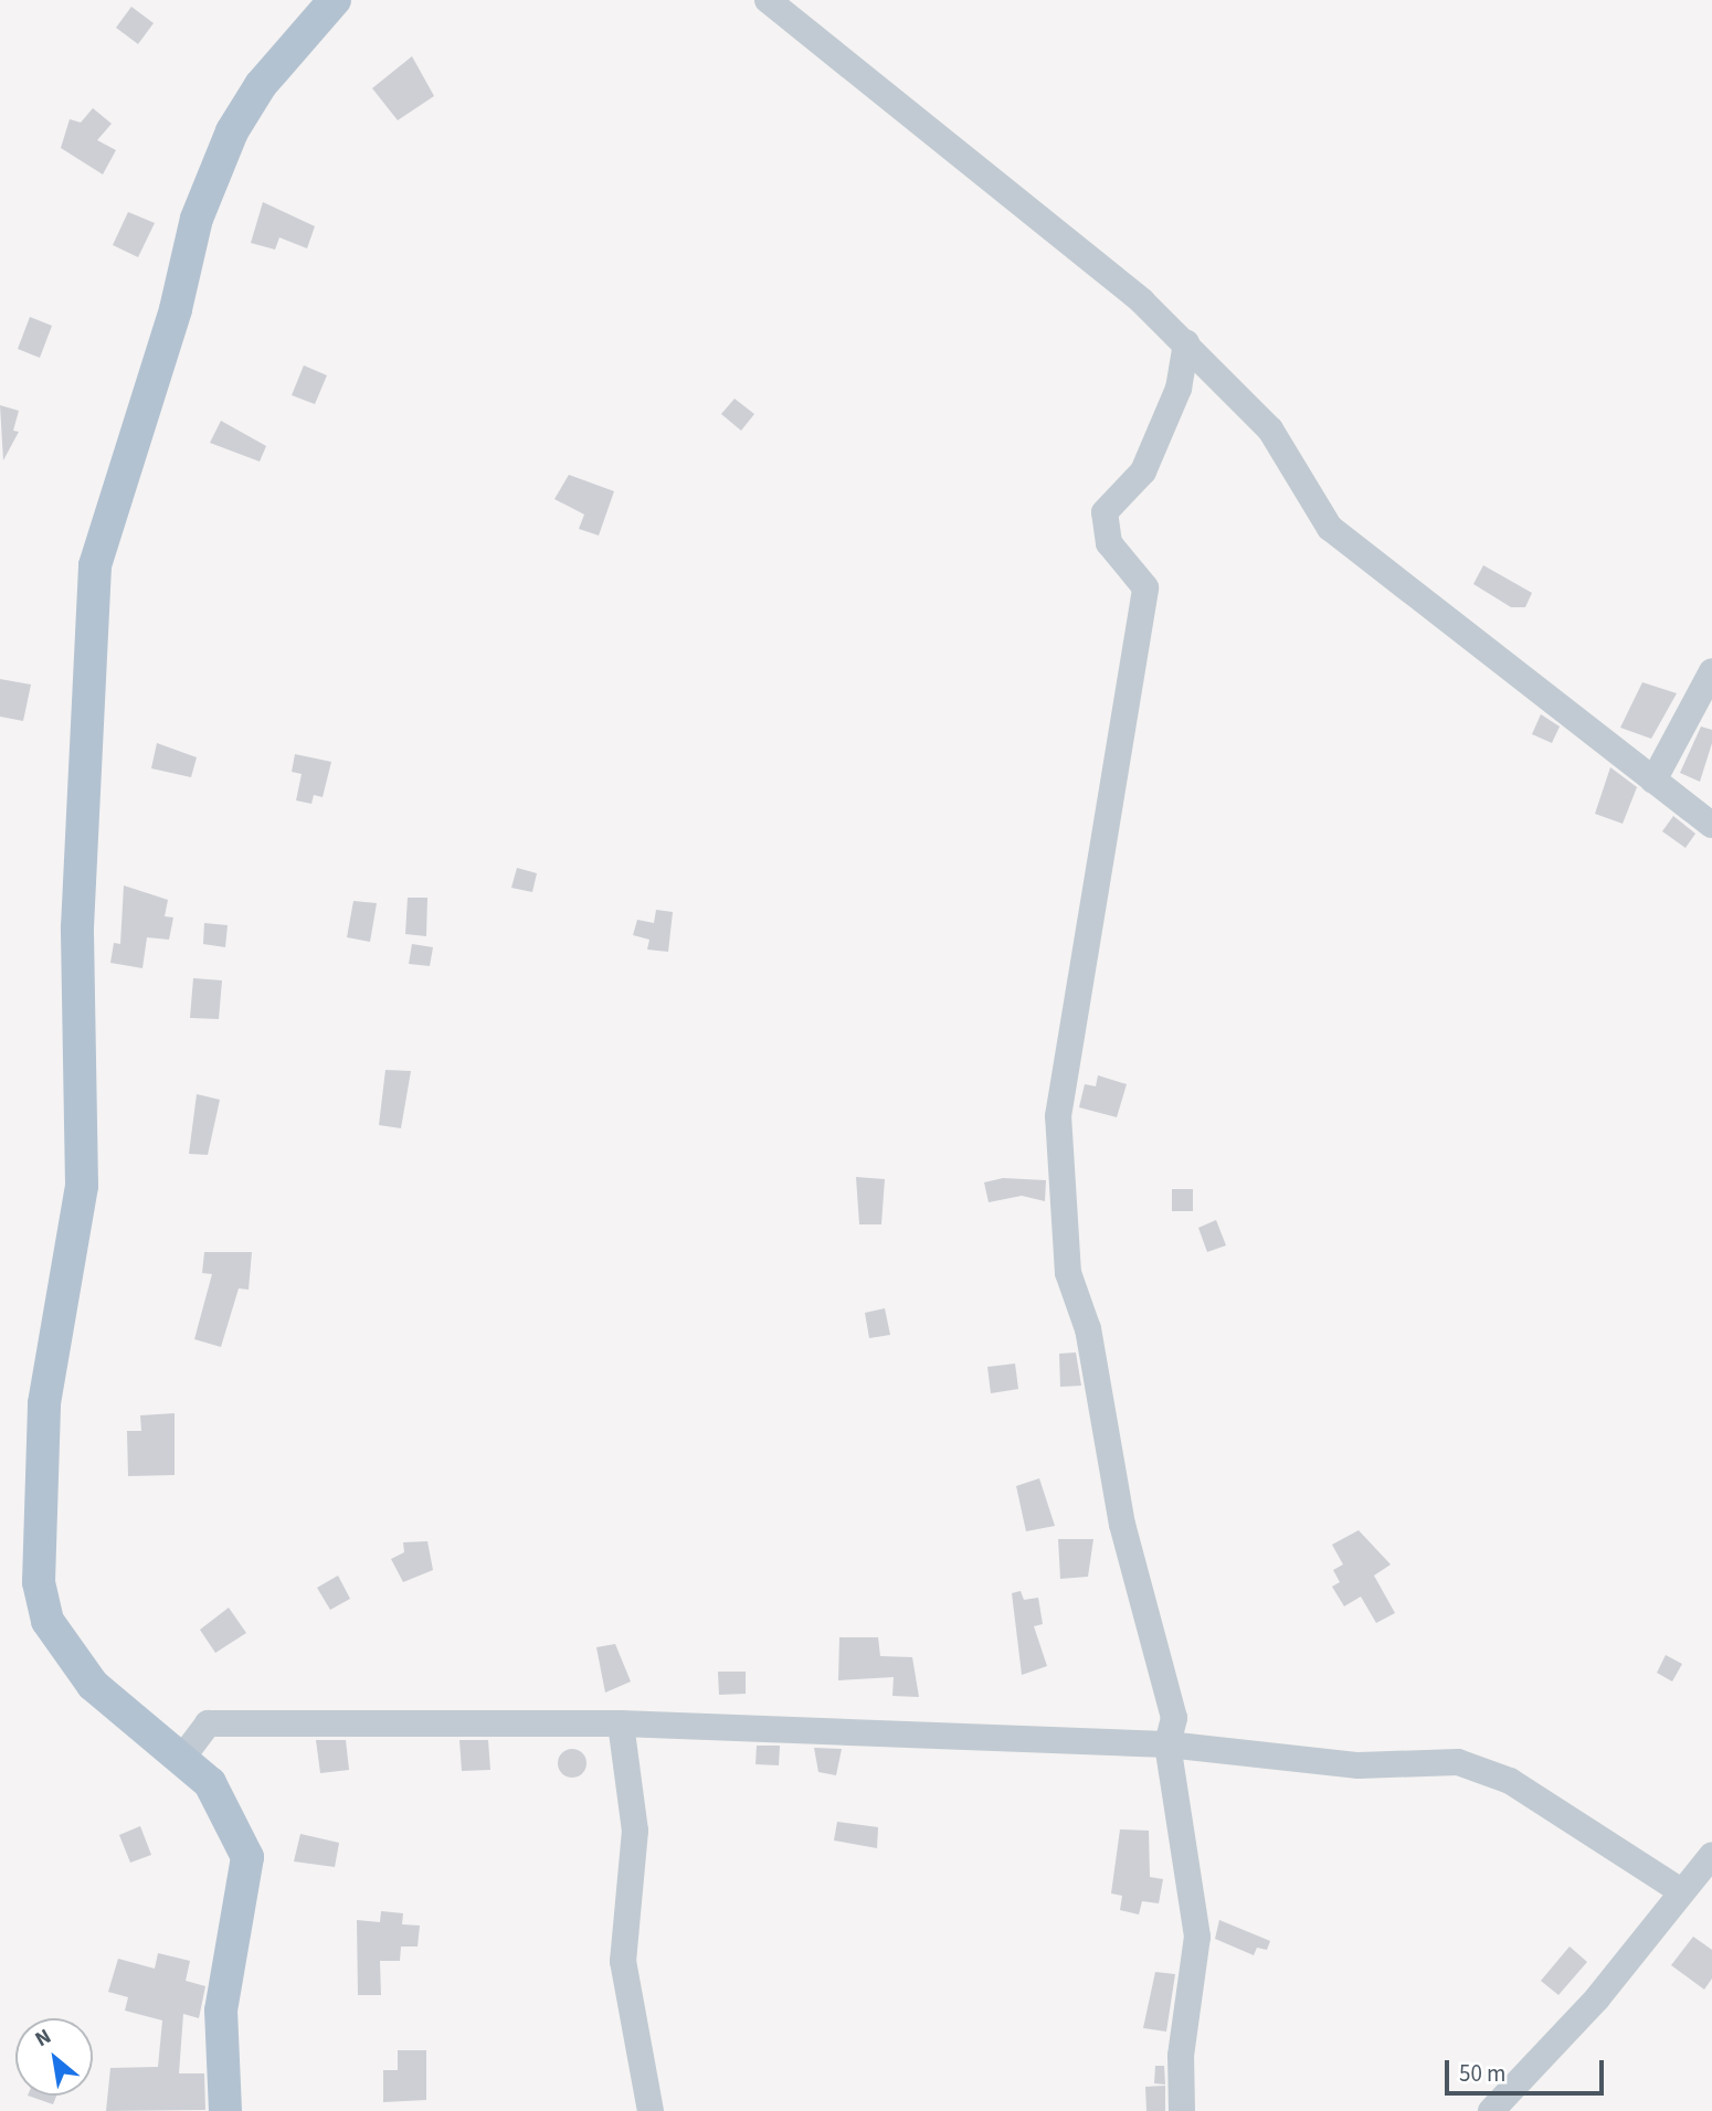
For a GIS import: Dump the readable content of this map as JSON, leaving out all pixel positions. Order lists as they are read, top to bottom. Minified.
{"scale_bar":"50 m","north":"top left"}
